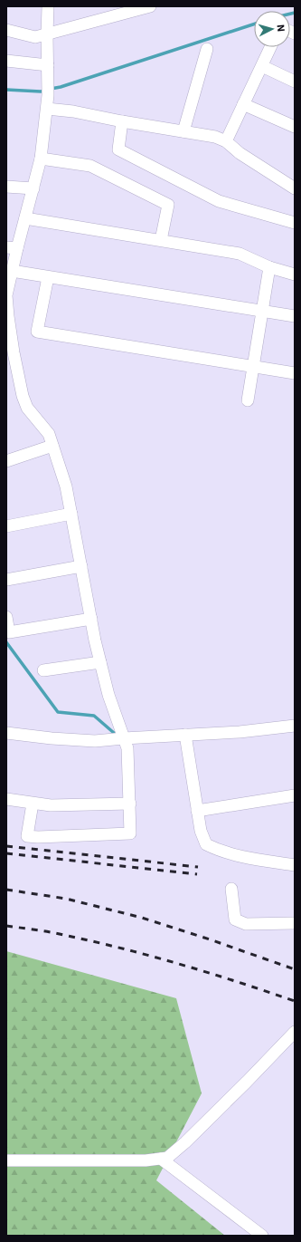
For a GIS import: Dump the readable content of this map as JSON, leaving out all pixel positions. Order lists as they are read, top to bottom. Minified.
{"north":"right"}
